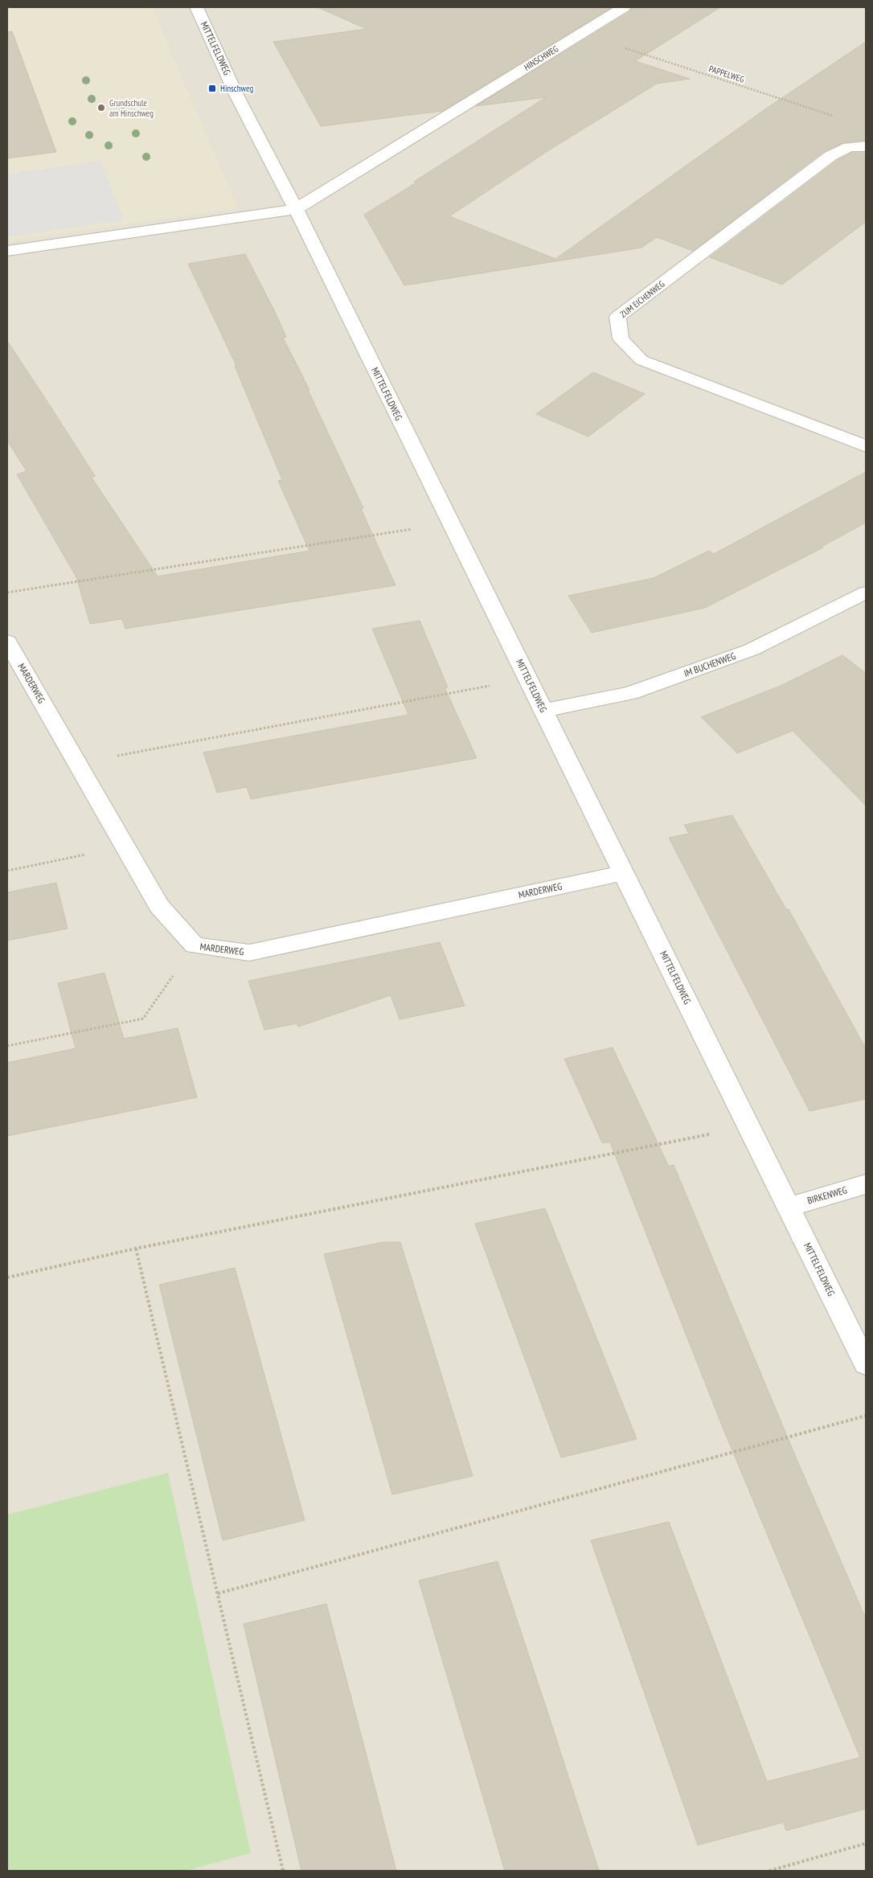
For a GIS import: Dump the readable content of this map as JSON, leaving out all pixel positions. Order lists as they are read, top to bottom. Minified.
{"streets":{"street":["MITTELFELDWEG","HINSCHWEG","ZUM EICHENWEG","IM BUCHENWEG","MARDERWEG","BIRKENWEG"],"path":["PAPPELWEG"]},"crossings":[["MITTELFELDWEG","HINSCHWEG"],["MITTELFELDWEG","IM BUCHENWEG"],["MITTELFELDWEG","MARDERWEG"],["MITTELFELDWEG","BIRKENWEG"],["HINSCHWEG","PAPPELWEG"],["PAPPELWEG","ZUM EICHENWEG"]],"places":{"transit":["Hinschweg"],"other":["Grundschule am Hinschweg"]}}
